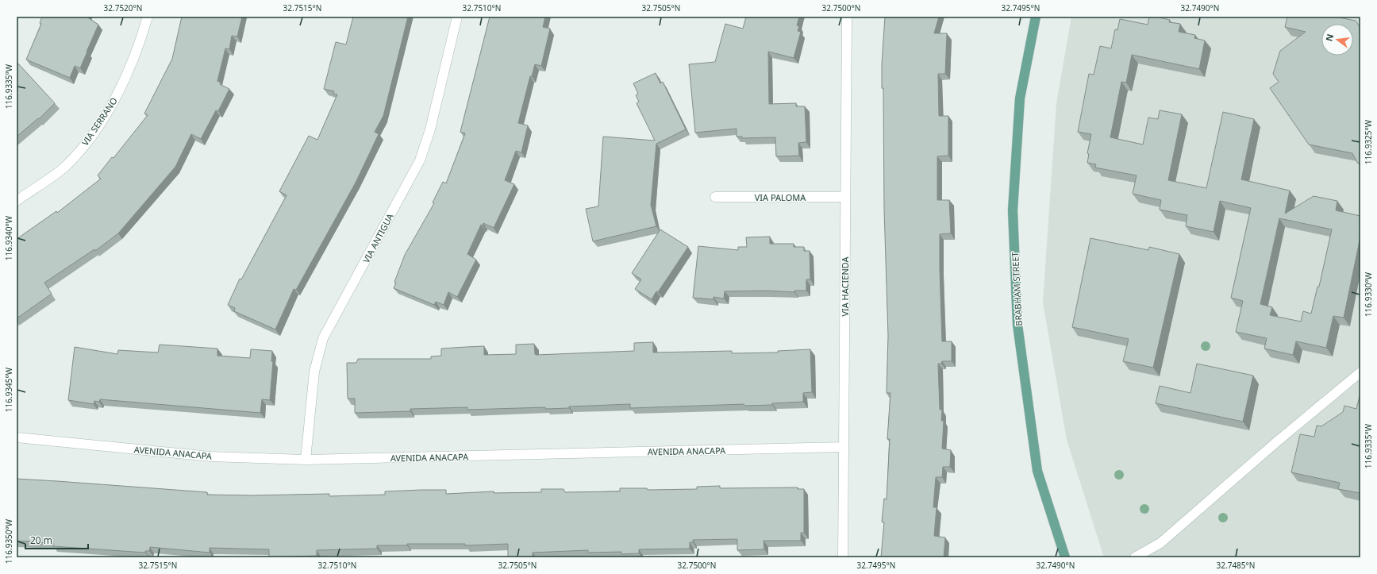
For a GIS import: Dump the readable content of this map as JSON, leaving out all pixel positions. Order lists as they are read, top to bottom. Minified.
{"streets":{"main road":["BRABHAM STREET"],"street":["VIA SERRANO","VIA PALOMA","VIA ANTIGUA","VIA HACIENDA","AVENIDA ANACAPA"]},"crossings":[["VIA PALOMA","VIA HACIENDA"],["VIA ANTIGUA","AVENIDA ANACAPA"],["VIA HACIENDA","AVENIDA ANACAPA"]],"scale_bar":"20 m","north":"left","coordinates":["32.7520°N","32.7515°N","32.7510°N","32.7505°N","32.7500°N","32.7495°N","32.7490°N","116.9335°W","116.9325°W","116.9340°W","116.9330°W","116.9345°W","116.9350°W","32.7485°N"]}
